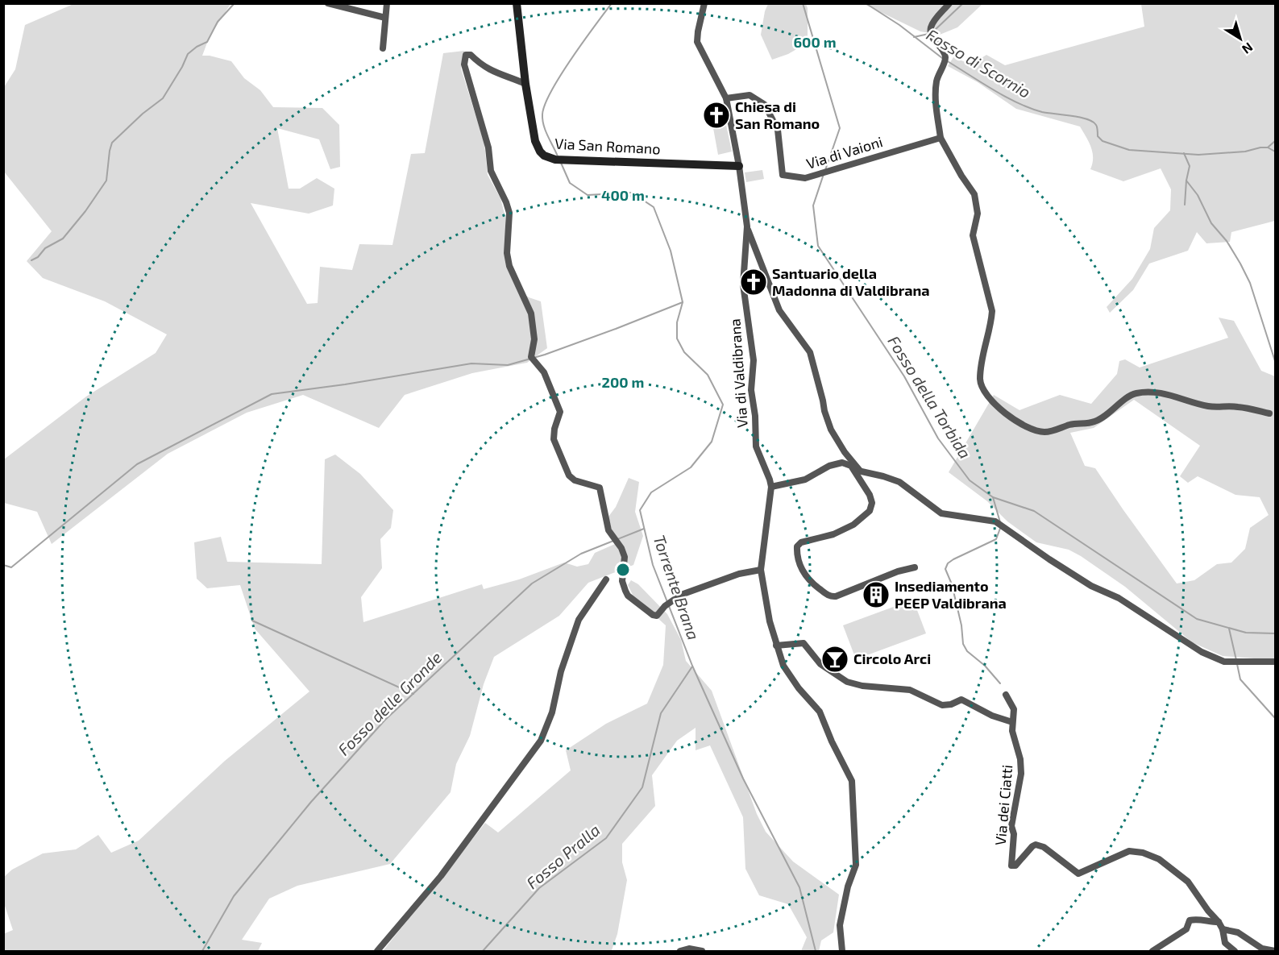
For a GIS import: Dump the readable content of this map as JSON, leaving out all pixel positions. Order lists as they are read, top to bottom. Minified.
{"streets":{"street":["Via San Romano","Via di Vaioni","Via di Valdibrana","Via dei Ciatti"]},"crossings":[["Via San Romano","Via di Valdibrana"],["Via di Vaioni","Via di Valdibrana"]],"water":["Fosso di Scornio","Fosso della Torbida","Torrente Brana","Fosso delle Gronde","Fosso Pralla"],"places":{"church":["Chiesa di San Romano","Santuario della Madonna di Valdibrana"],"building":["Insediamento PEEP Valdibrana"],"bar":["Circolo Arci"]},"north":"bottom right","rings":["600 m","400 m","200 m"]}
